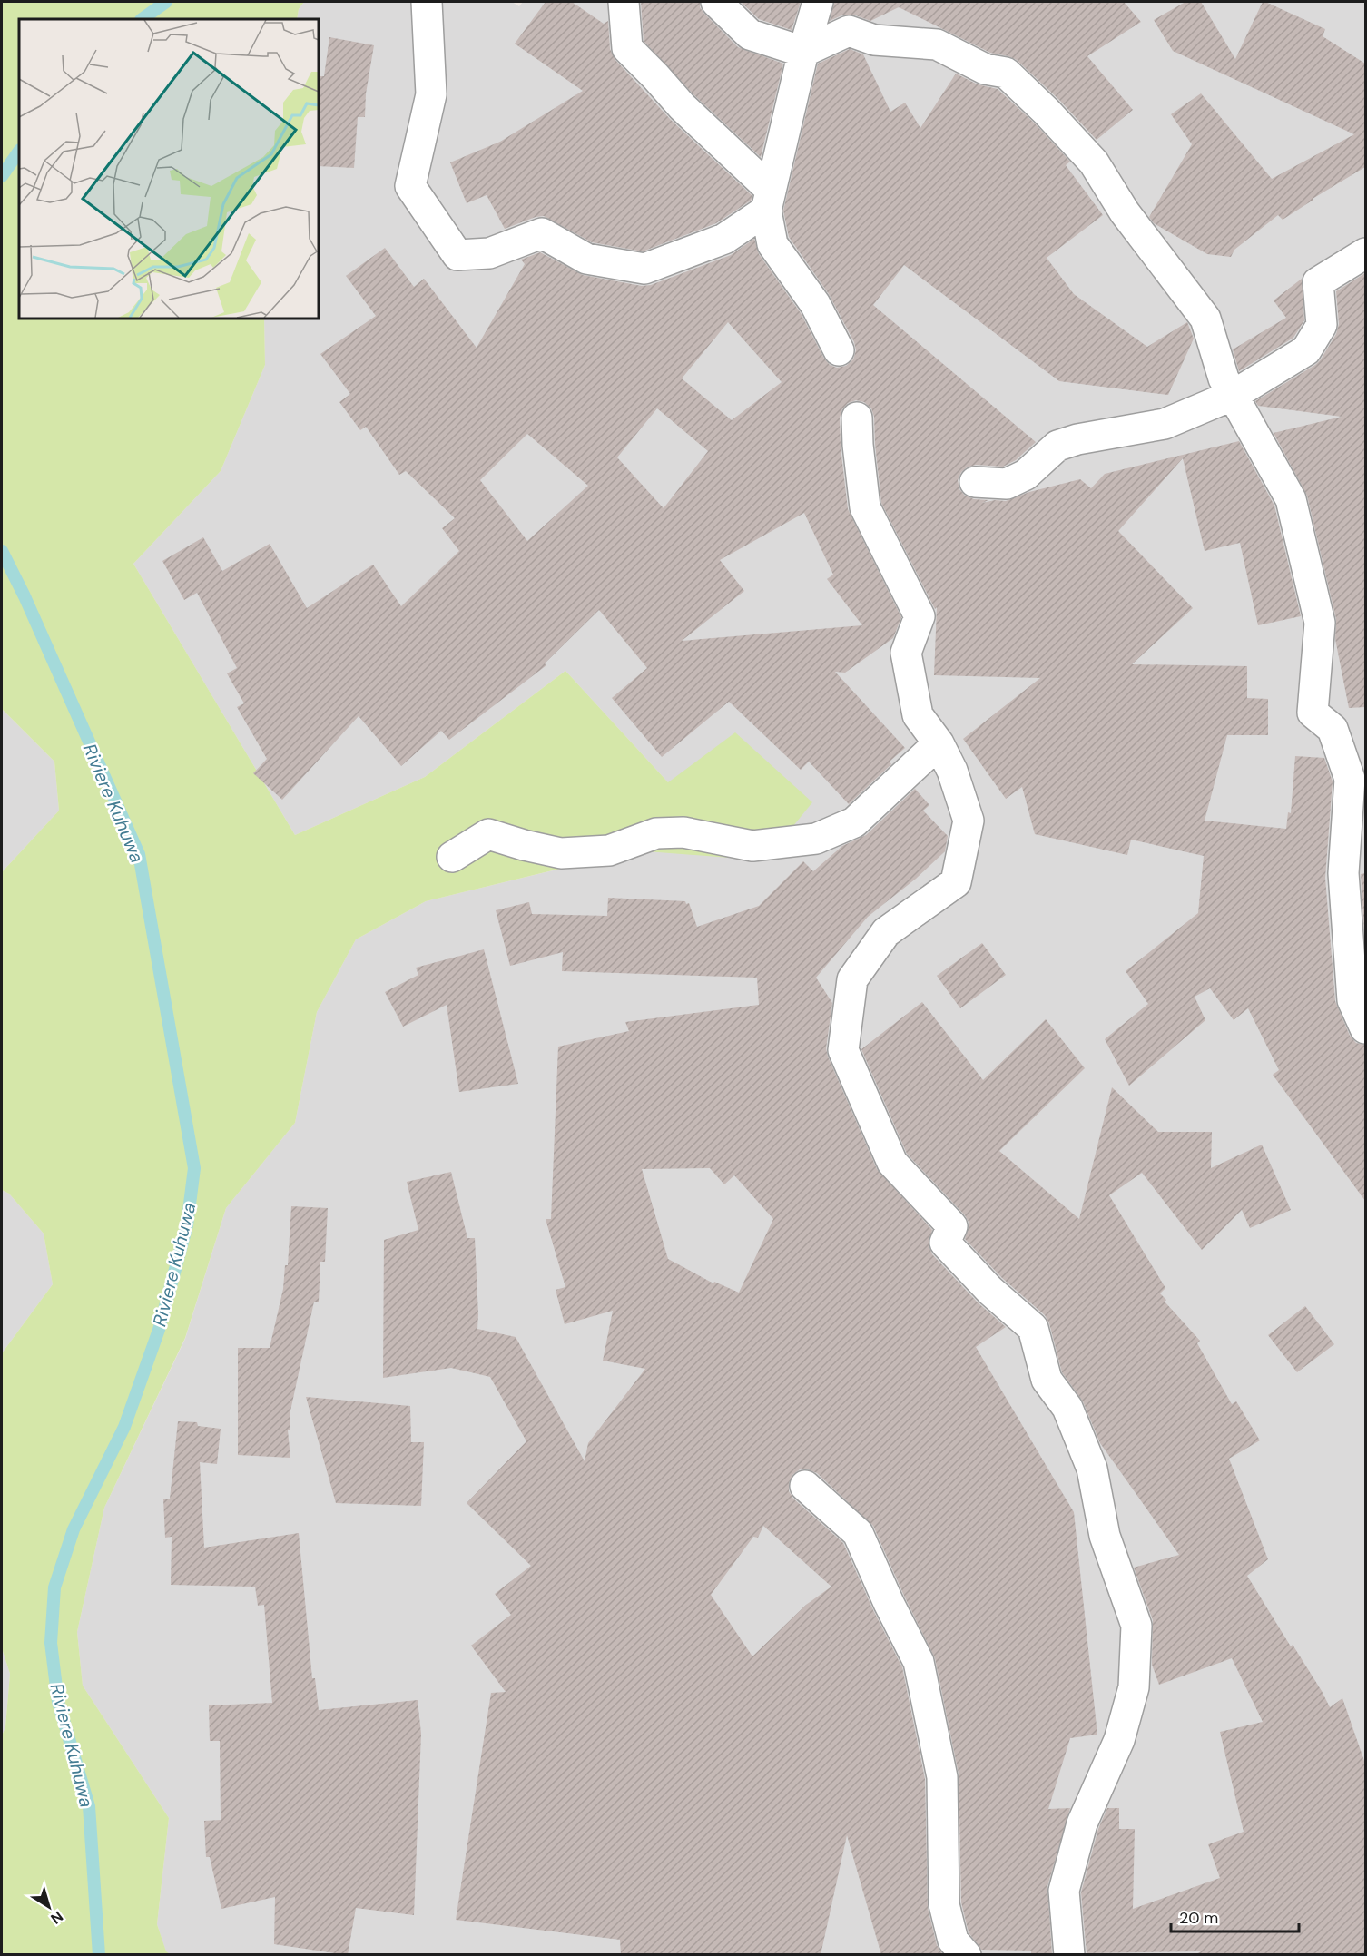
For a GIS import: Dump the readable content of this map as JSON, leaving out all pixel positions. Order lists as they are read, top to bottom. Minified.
{"water":["Riviere Kuhuwa"],"scale_bar":"20 m","north":"bottom right"}
